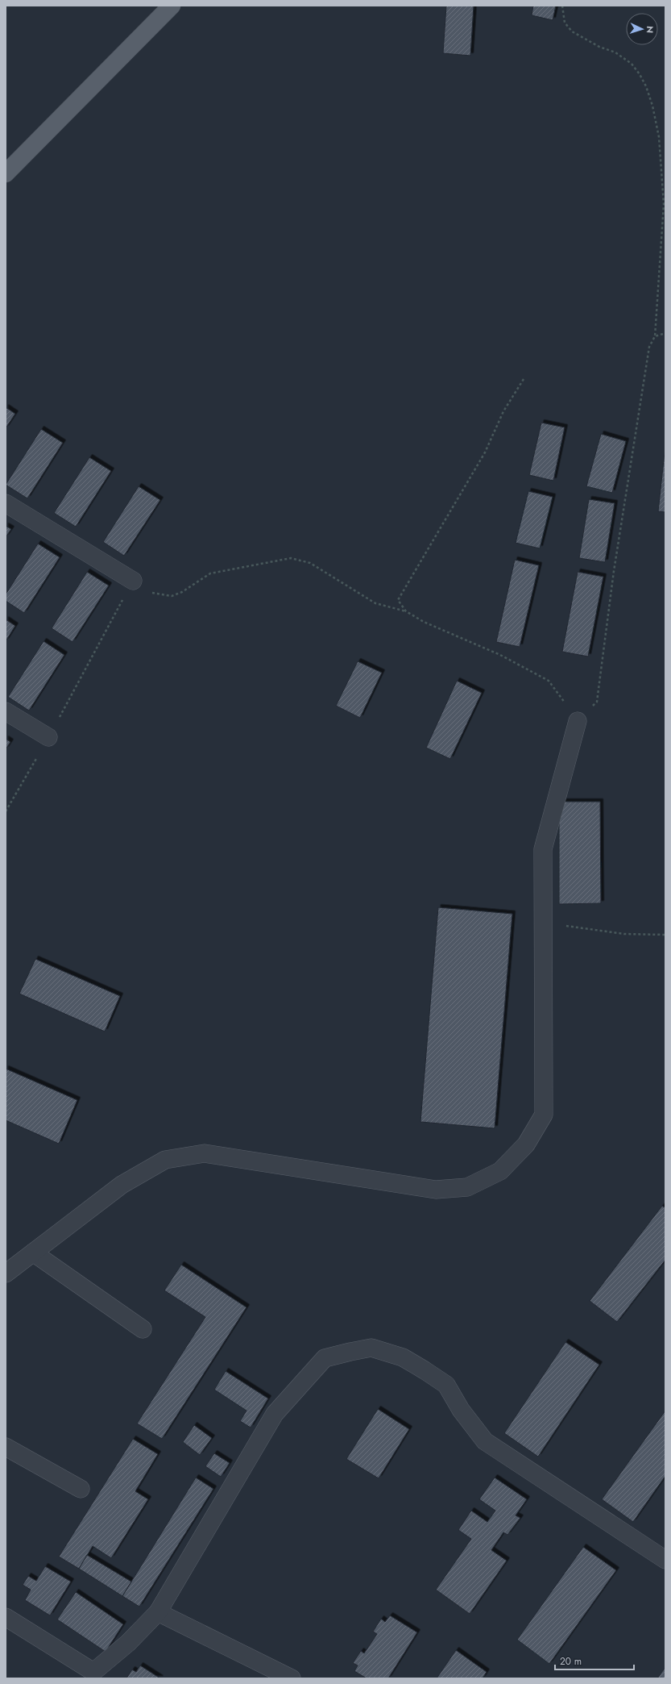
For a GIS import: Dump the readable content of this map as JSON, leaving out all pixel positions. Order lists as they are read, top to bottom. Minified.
{"scale_bar":"20 m","north":"right"}
